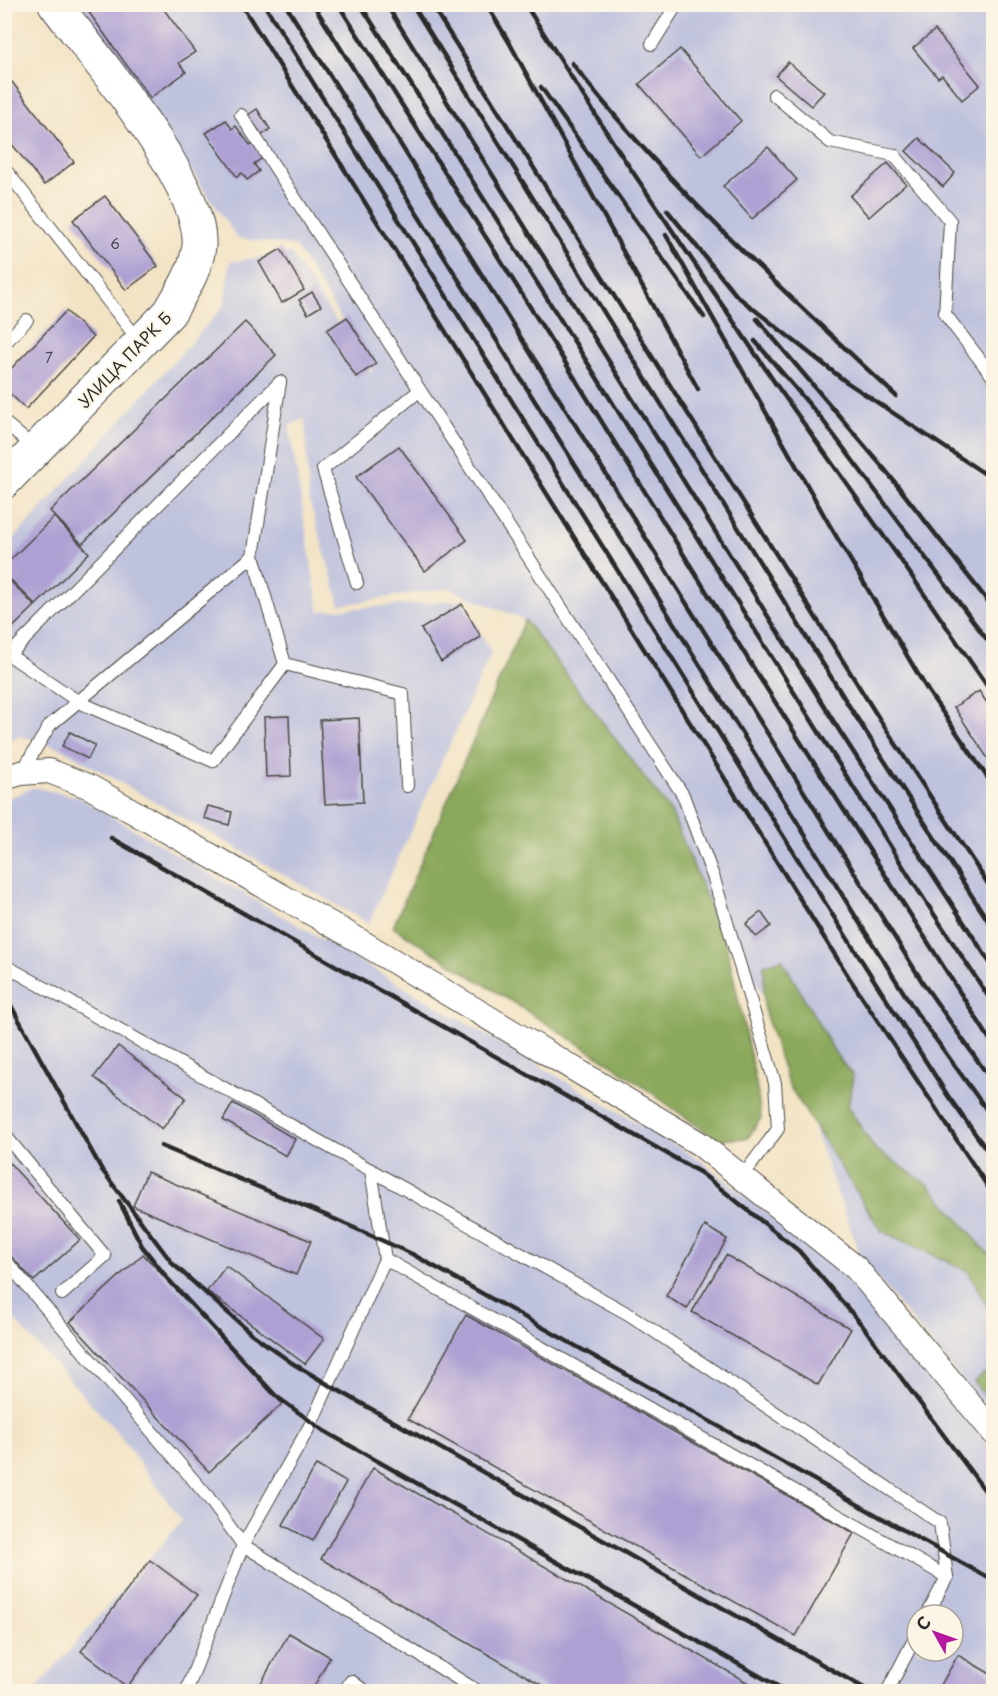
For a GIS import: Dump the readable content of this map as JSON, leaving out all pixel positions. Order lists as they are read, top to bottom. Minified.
{"streets":{"street":["УЛИЦА ПАРК Б"]},"house_numbers":["6","7"],"north":"top left"}
